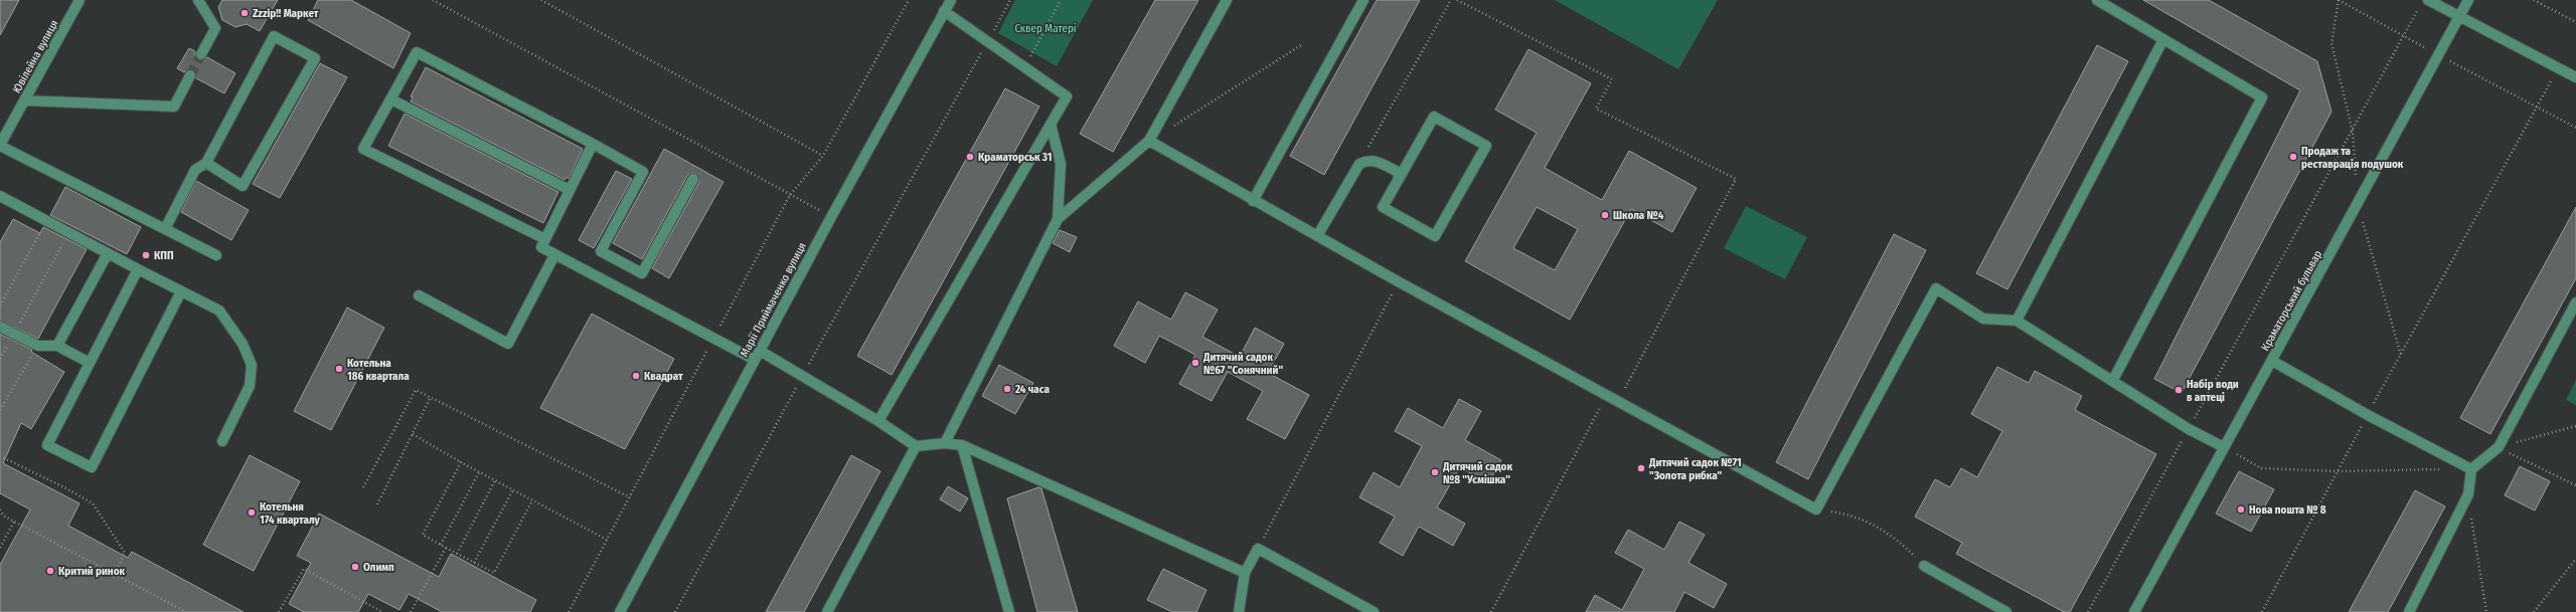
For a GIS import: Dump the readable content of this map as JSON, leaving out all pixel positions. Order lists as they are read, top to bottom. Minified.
{"streets":{"street":["Ювілейна вулиця","Марії Приймаченко вулиця","Краматорський бульвар"]},"parks":["Сквер Матері"],"places":["Zzzip!! Маркет","Краматорськ 31","Продаж та реставрація подушок","Школа №4","КПП","Дитячий садок №67 \"Сонячний\"","Котельна 186 квартала","Квадрат","24 часа","Набір води в аптеці","Дитячий садок №71 \"Золота рибка\"","Дитячий садок №8 \"Усмішка\"","Нова пошта № 8","Котельня 174 кварталу","Олимп","Критий ринок"]}
